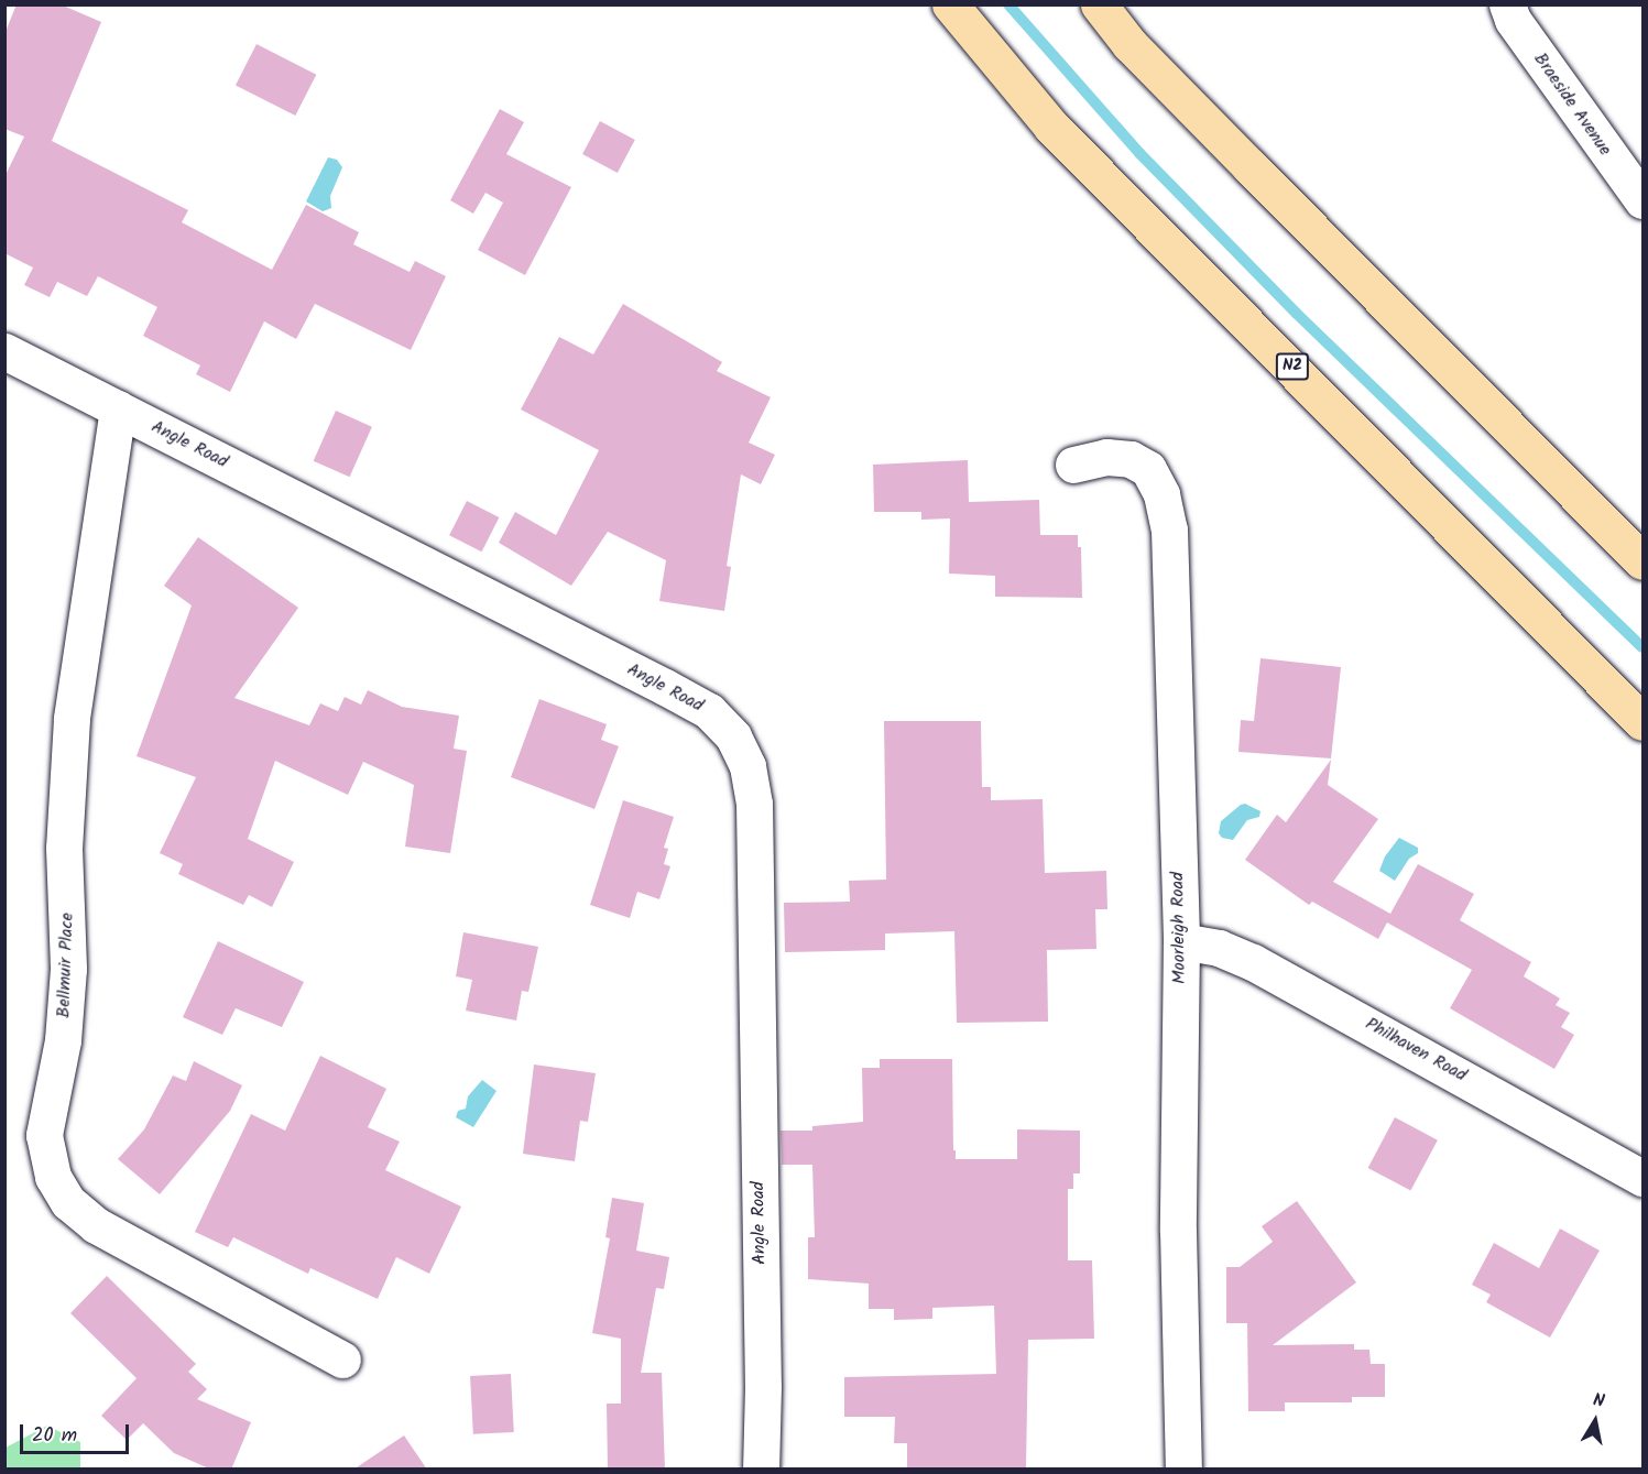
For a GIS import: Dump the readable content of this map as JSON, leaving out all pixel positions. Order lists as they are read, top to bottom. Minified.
{"streets":{"highway":["N2"],"street":["Braeside Avenue","Angle Road","Moorleigh Road","Bellmuir Place","Philhaven Road"]},"crossings":[["Angle Road","Bellmuir Place"],["Moorleigh Road","Philhaven Road"]],"scale_bar":"20 m","north":"top"}
